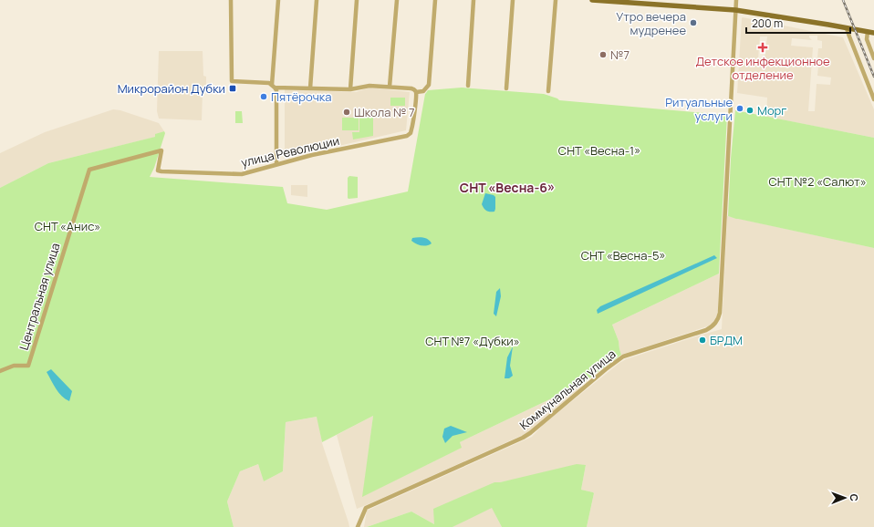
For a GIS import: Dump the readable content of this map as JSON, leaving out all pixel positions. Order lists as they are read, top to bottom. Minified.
{"streets":{"street":["улица Революции","Центральная улица","Коммунальная улица"]},"crossings":[["улица Революции","Центральная улица"]],"districts":["СНТ «Весна-6»"],"parks":["СНТ «Весна-1»","СНТ №2 «Салют»","СНТ «Анис»","СНТ «Весна-5»","СНТ №7 «Дубки»"],"places":{"other":["Утро вечера мудренее","№7","Пятёрочка","Ритуальные услуги","Морг","Школа № 7","БРДМ"],"health":["Детское инфекционное отделение"],"transit":["Микрорайон Дубки"]},"scale_bar":"200 m","north":"right"}
